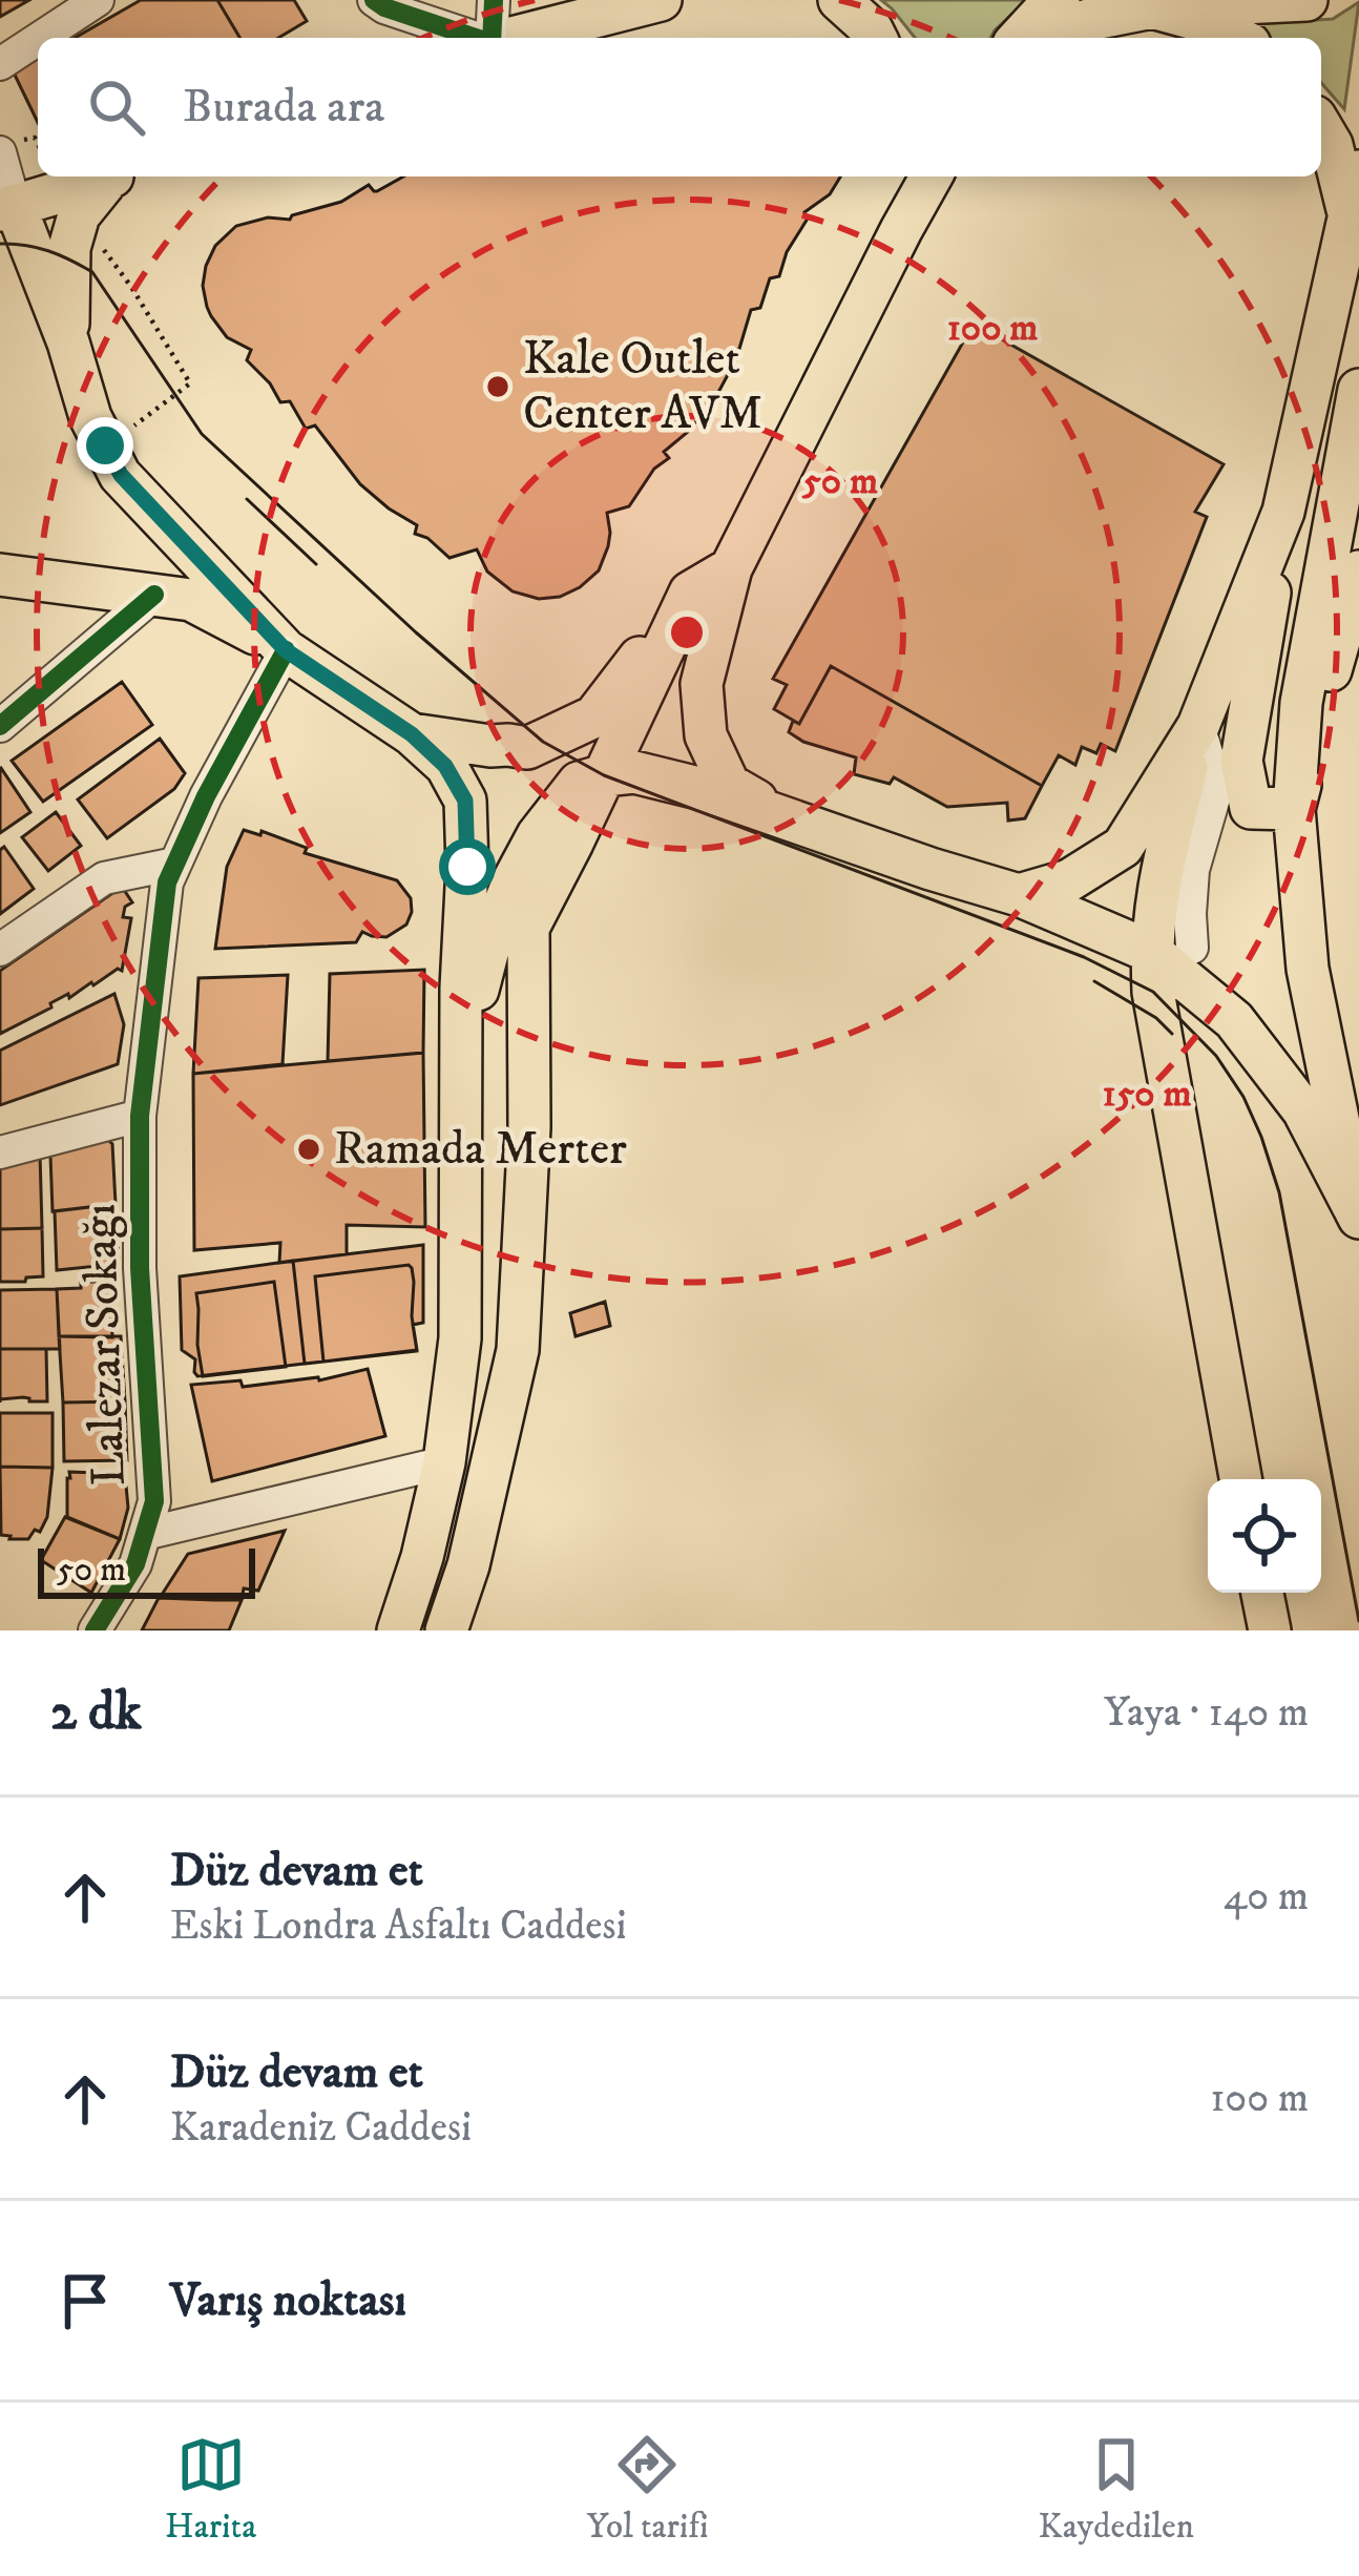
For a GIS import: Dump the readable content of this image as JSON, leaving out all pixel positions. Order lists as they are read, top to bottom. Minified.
{"streets":{"street":["Lalezar Sokağı"]},"places":["Kale Outlet Center AVM","Ramada Merter"],"scale_bar":"50 m","page":{"search":"Burada ara","scale":"50 m","heading":["2 dk","Yaya · 140 m"],"list":[["Düz devam et","Eski Londra Asfaltı Caddesi","40 m"],["Düz devam et","Karadeniz Caddesi","100 m"],"Varış noktası"],"nav":["Harita","Yol tarifi","Kaydedilen"]},"rings":["100 m","50 m","150 m"]}
